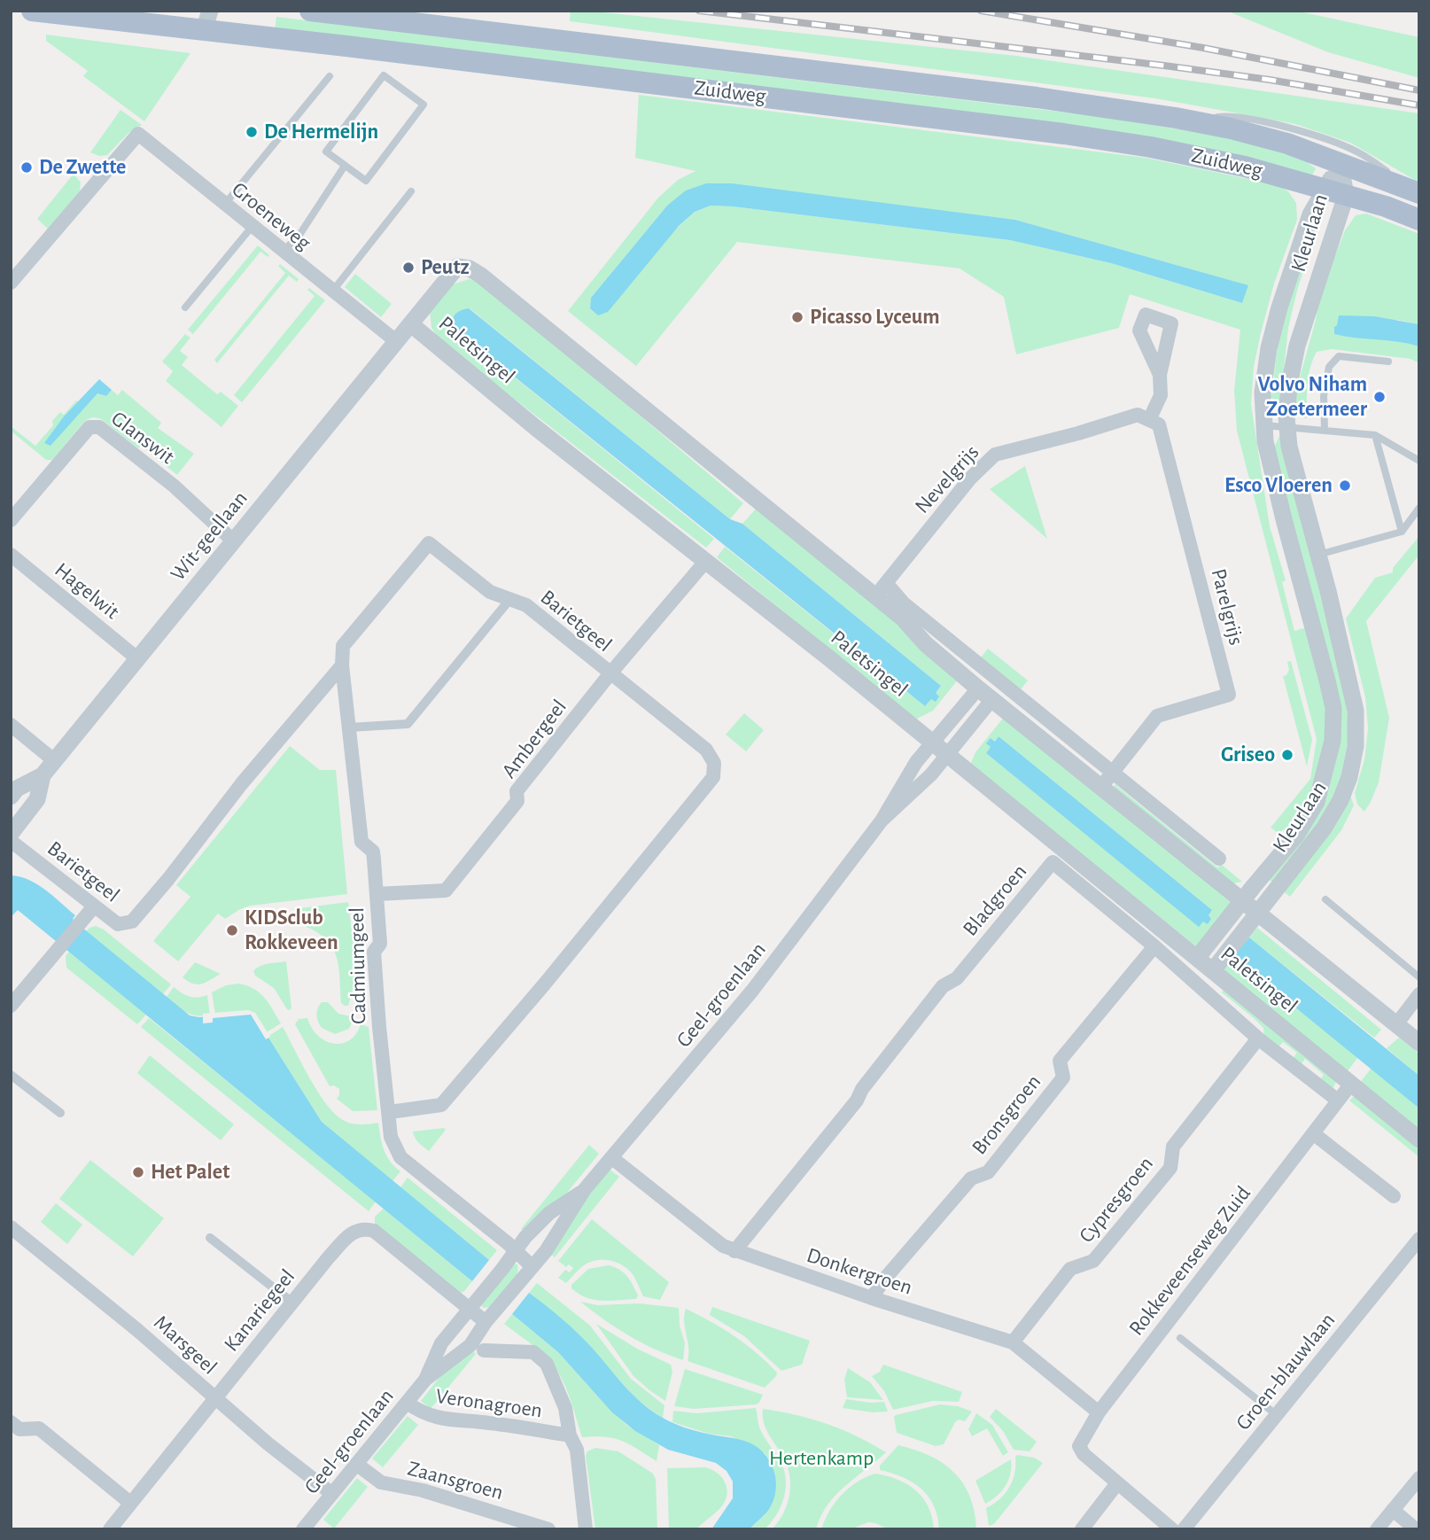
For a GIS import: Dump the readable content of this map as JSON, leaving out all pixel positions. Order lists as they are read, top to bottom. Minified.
{"streets":{"main road":["Zuidweg"],"street":["Groeneweg","Kleurlaan","Paletsingel","Glanswit","Nevelgrijs","Wit-geellaan","Hagelwit","Parelgrijs","Barietgeel","Ambergeel","Bladgroen","Cadmiumgeel","Geel-groenlaan","Bronsgroen","Cypresgroen","Rokkeveenseweg Zuid","Donkergroen","Kanariegeel","Marsgeel","Groen-blauwlaan","Veronagroen","Zaansgroen"]},"crossings":[["Zuidweg","Kleurlaan"],["Groeneweg","Wit-geellaan"],["Kleurlaan","Paletsingel"],["Paletsingel","Nevelgrijs"],["Paletsingel","Wit-geellaan"],["Paletsingel","Parelgrijs"],["Paletsingel","Ambergeel"],["Paletsingel","Geel-groenlaan"],["Paletsingel","Rokkeveenseweg Zuid"],["Glanswit","Wit-geellaan"],["Nevelgrijs","Parelgrijs"],["Wit-geellaan","Hagelwit"],["Barietgeel","Ambergeel"],["Barietgeel","Cadmiumgeel"],["Ambergeel","Cadmiumgeel"],["Bladgroen","Bronsgroen"],["Bladgroen","Cypresgroen"],["Bladgroen","Rokkeveenseweg Zuid"],["Bladgroen","Donkergroen"],["Cadmiumgeel","Geel-groenlaan"],["Geel-groenlaan","Donkergroen"],["Geel-groenlaan","Kanariegeel"],["Geel-groenlaan","Marsgeel"],["Geel-groenlaan","Veronagroen"],["Geel-groenlaan","Zaansgroen"],["Bronsgroen","Donkergroen"],["Cypresgroen","Donkergroen"],["Rokkeveenseweg Zuid","Donkergroen"],["Kanariegeel","Marsgeel"]],"parks":["Hertenkamp"],"places":["De Hermelijn","De Zwette","Peutz","Picasso Lyceum","Volvo Niham Zoetermeer","Esco Vloeren","Griseo","KIDSclub Rokkeveen","Het Palet"]}
